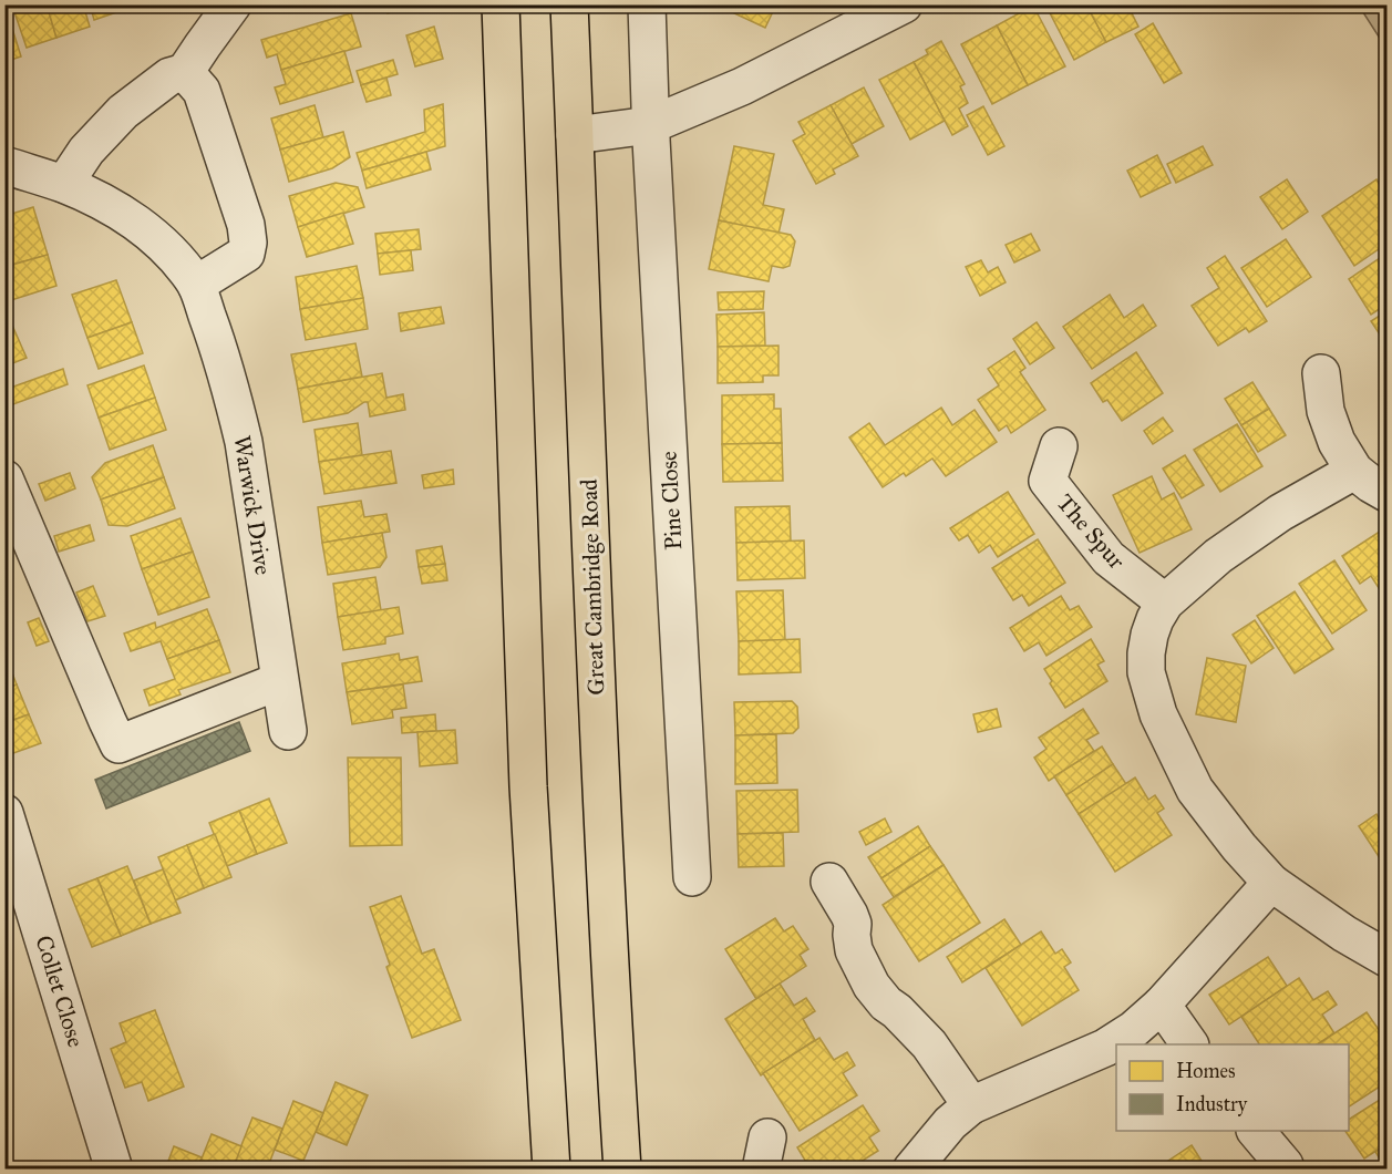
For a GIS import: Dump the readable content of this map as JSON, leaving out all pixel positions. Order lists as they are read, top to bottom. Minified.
{"streets":{"highway":["Great Cambridge Road"],"street":["Pine Close","Warwick Drive","The Spur","Collet Close"]},"legend":["Homes","Industry"]}
